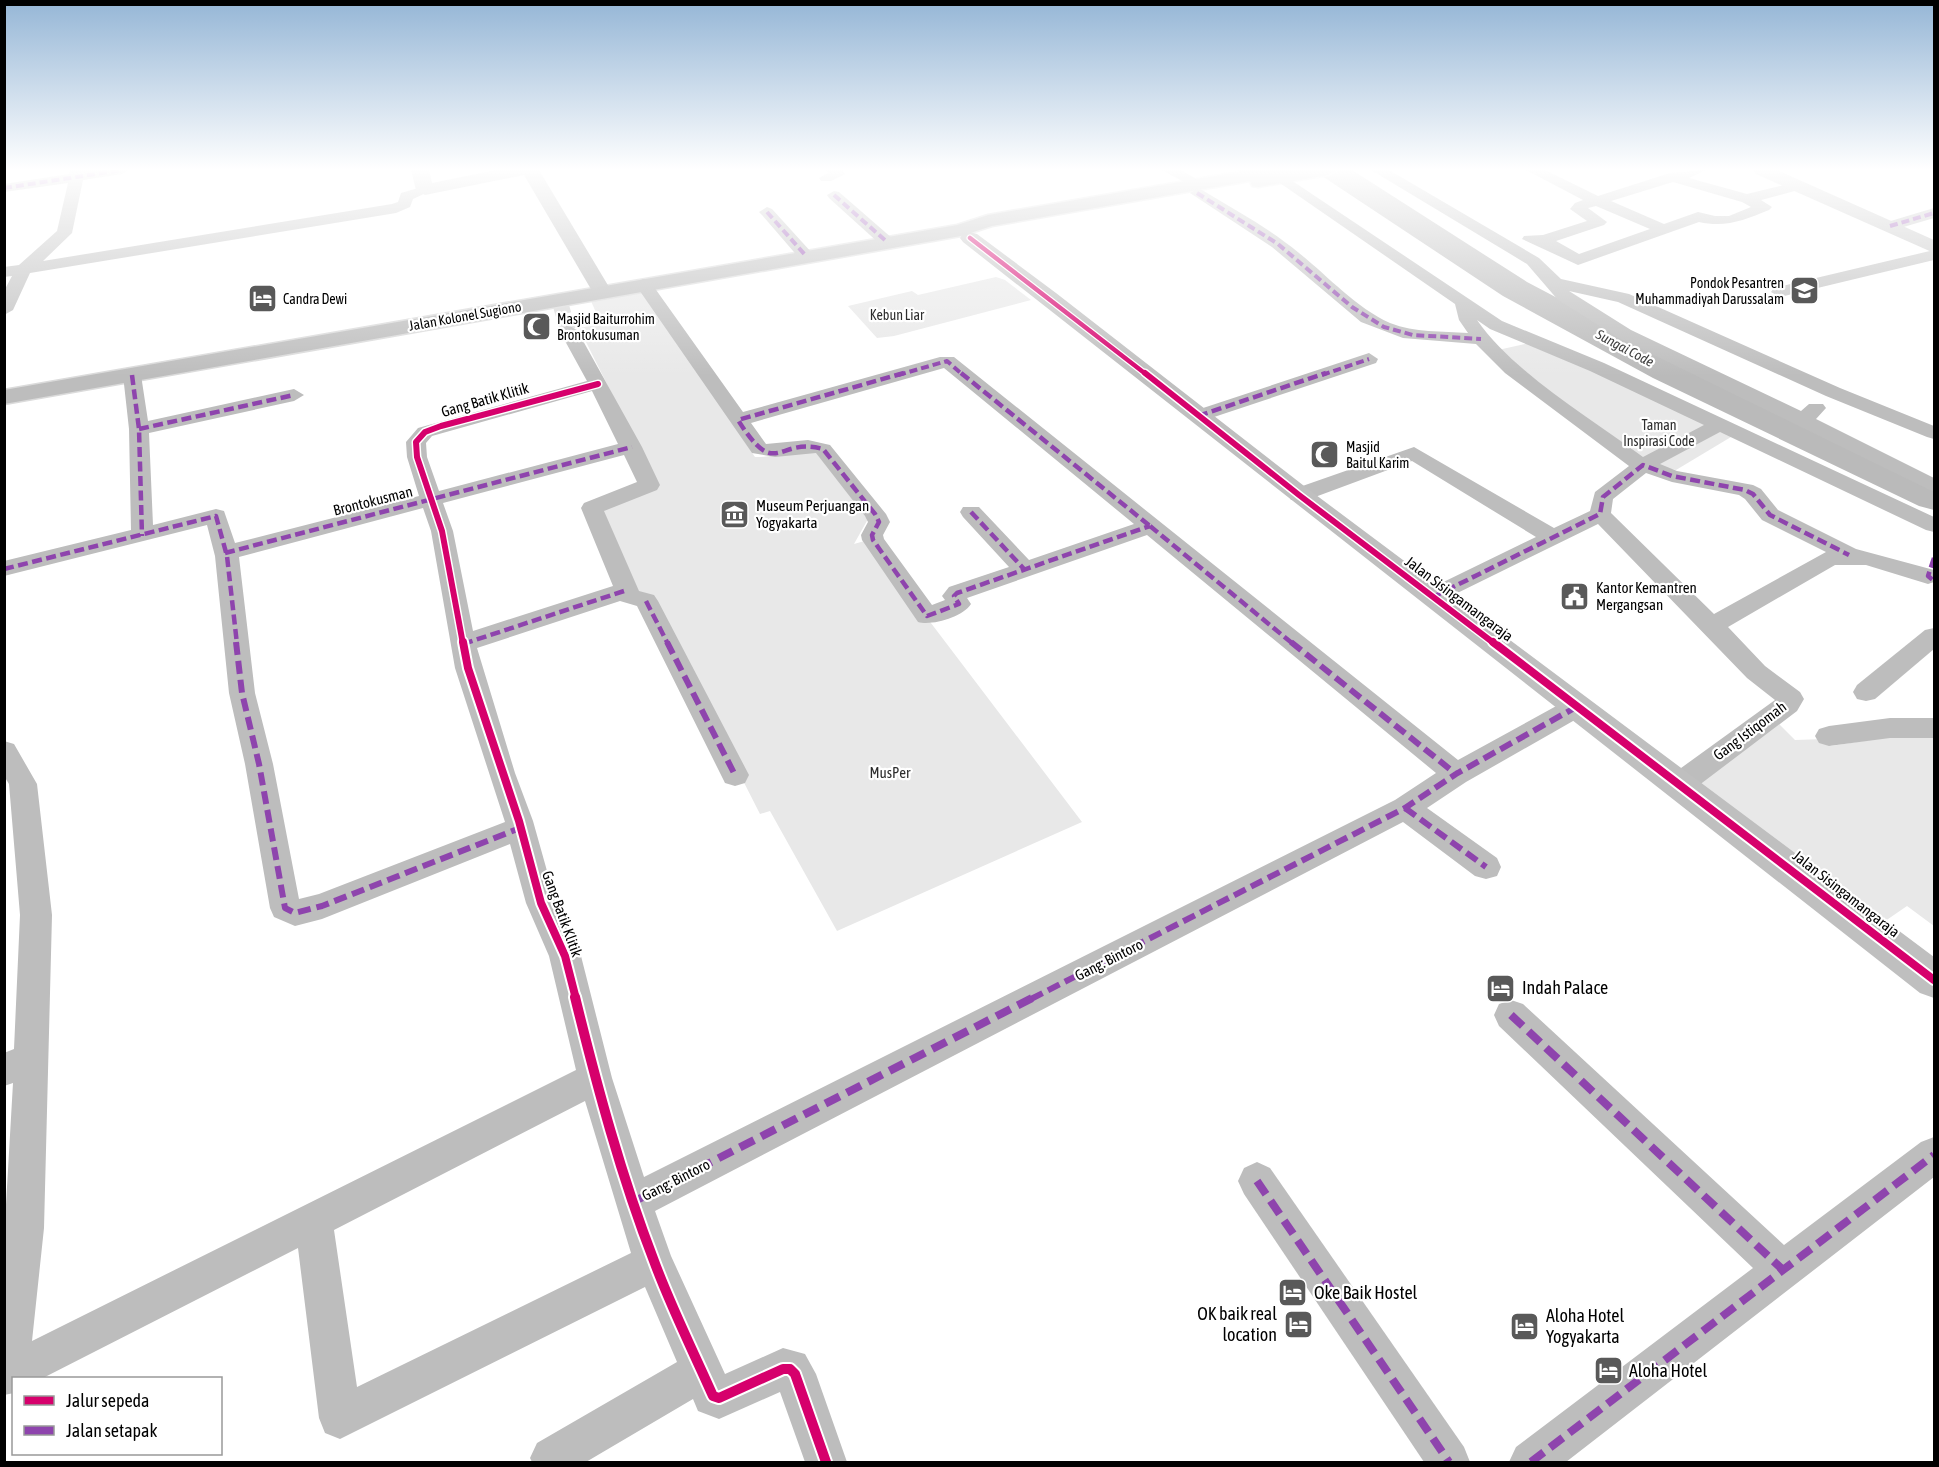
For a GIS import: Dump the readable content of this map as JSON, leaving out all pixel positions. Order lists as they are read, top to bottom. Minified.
{"streets":{"main road":["Jalan Kolonel Sugiono","Jalan Sisingamangaraja"],"street":["Gang Batik Klitik","Brontokusman","Gang Istiqomah","Gang: Bintoro"]},"crossings":[["Gang Batik Klitik","Brontokusman"],["Gang Batik Klitik","Gang: Bintoro"],["Jalan Sisingamangaraja","Gang Istiqomah"],["Jalan Sisingamangaraja","Gang: Bintoro"]],"water":["Sungai Code"],"parks":["Kebun Liar","Taman Inspirasi Code","MusPer"],"places":{"school or university":["Pondok Pesantren Muhammadiyah Darussalam"],"hotel":["Candra Dewi","Indah Palace","Oke Baik Hostel","OK baik real location","Aloha Hotel Yogyakarta","Aloha Hotel"],"mosque":["Masjid Baiturrohim Brontokusuman","Masjid Baitul Karim"],"museum":["Museum Perjuangan Yogyakarta"],"public building":["Kantor Kemantren Mergangsan"]},"legend":["Jalur sepeda","Jalan setapak"]}
